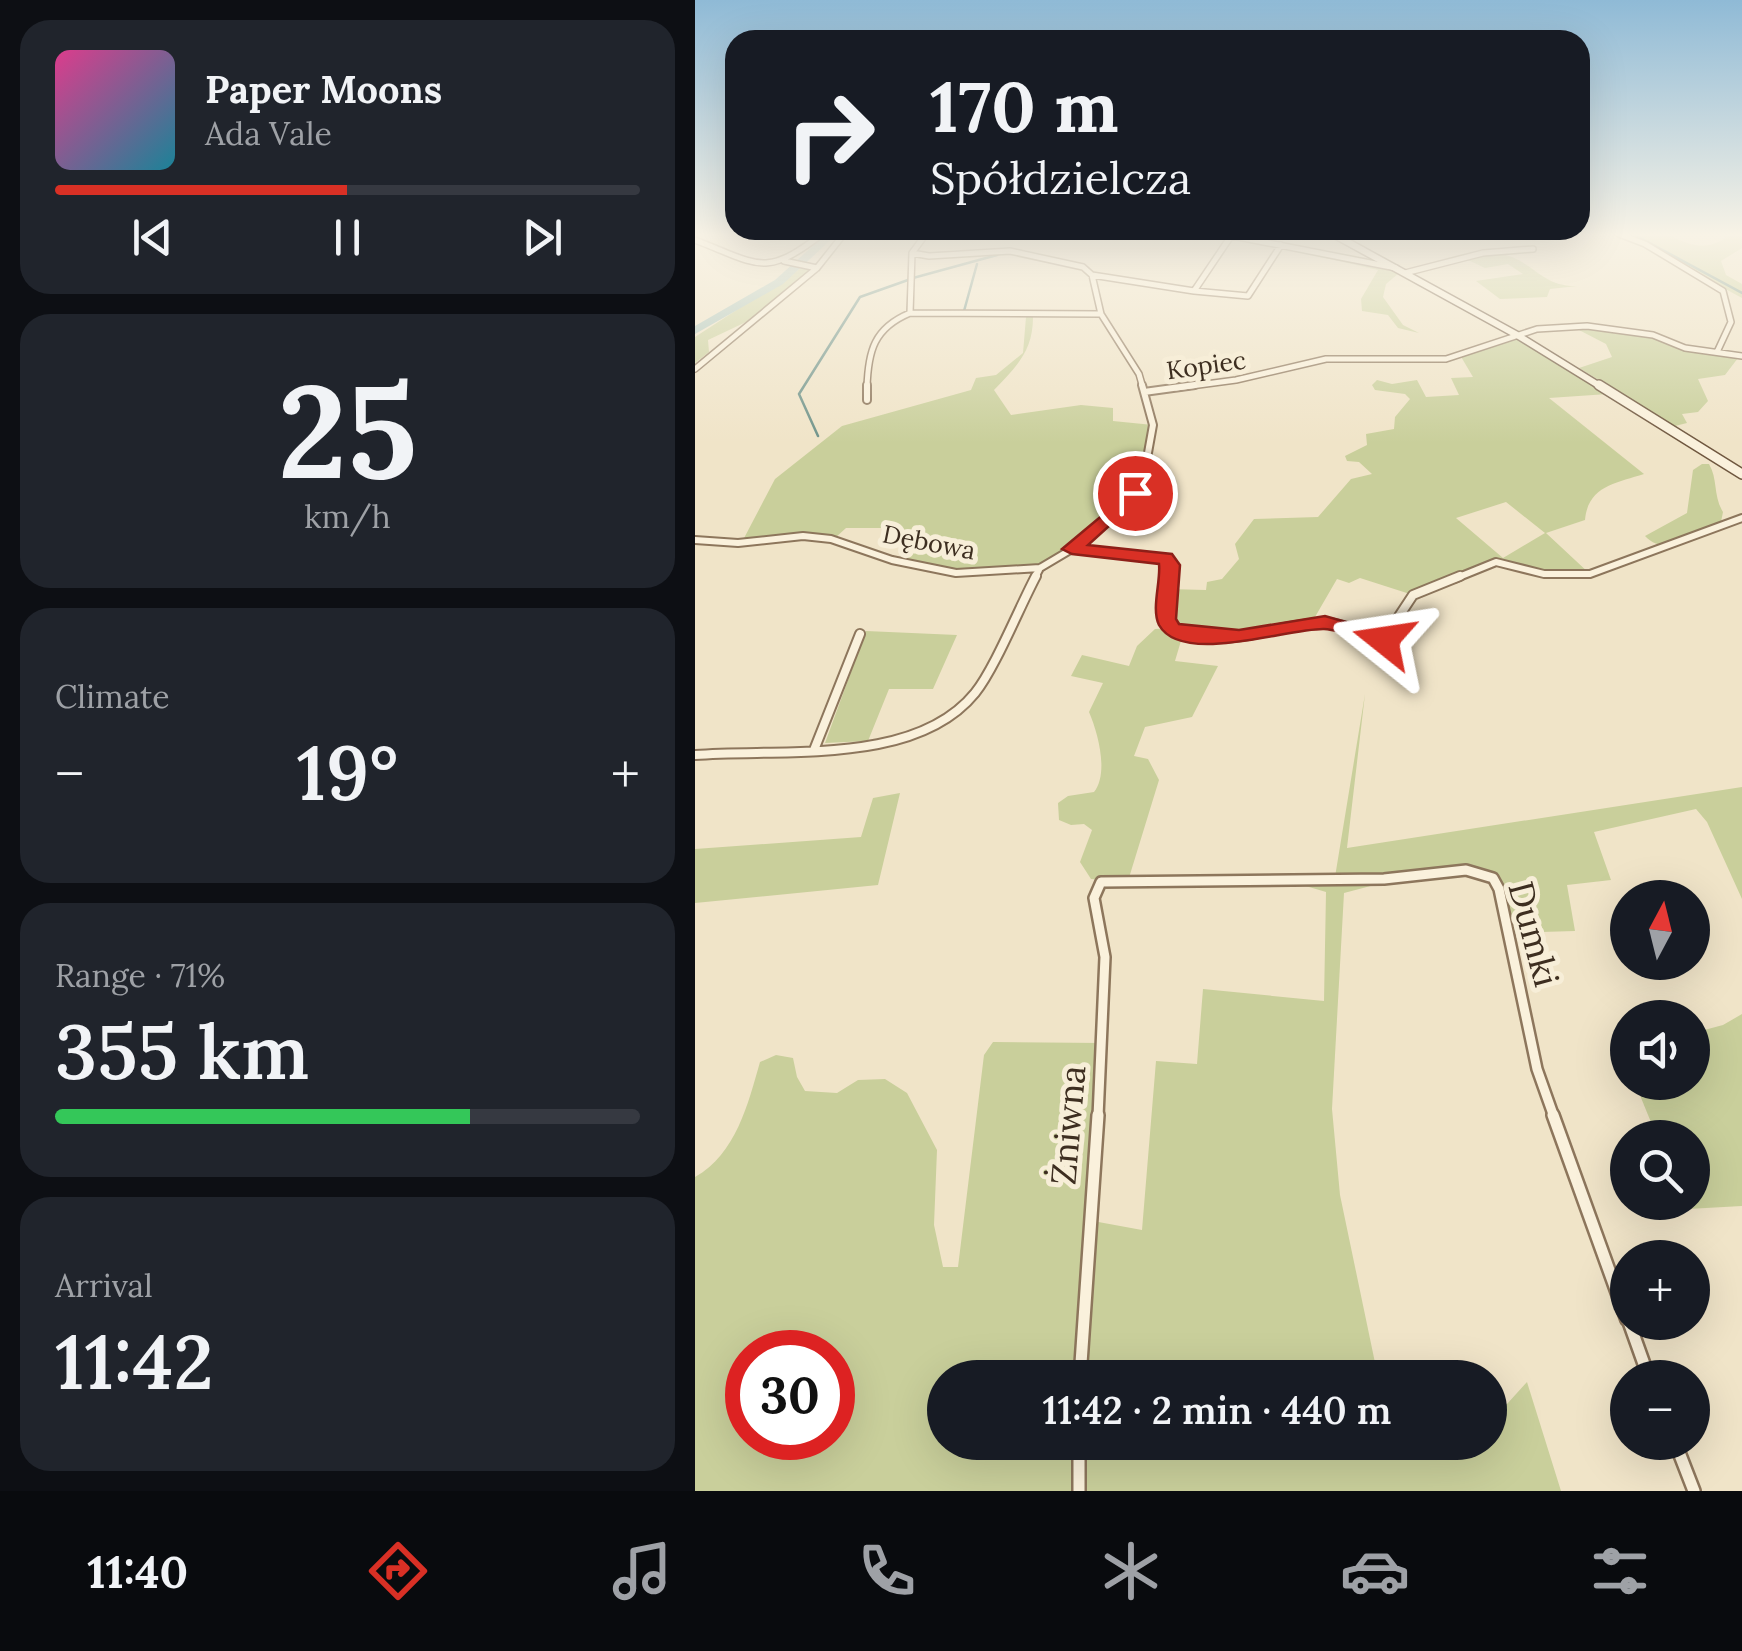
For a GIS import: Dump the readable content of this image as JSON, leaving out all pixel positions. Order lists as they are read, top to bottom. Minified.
{"streets":{"street":["Kopiec","Dębowa","Dumki","Żniwna"]},"crossings":[["Kopiec","Dębowa"],["Dumki","Żniwna"]],"north":"top","page":{"turn":["170 m","Spółdzielcza"],"song":["Paper Moons","Ada Vale"],"tile":[["25","km/h"],"Climate",["Range · 71%","355 km"],["Arrival","11:42"]],"heat":["−","19°","+"],"map_buttons":["+","−"],"limit":"30","trip":"11:42 · 2 min · 440 m","tabs":"11:40"}}
